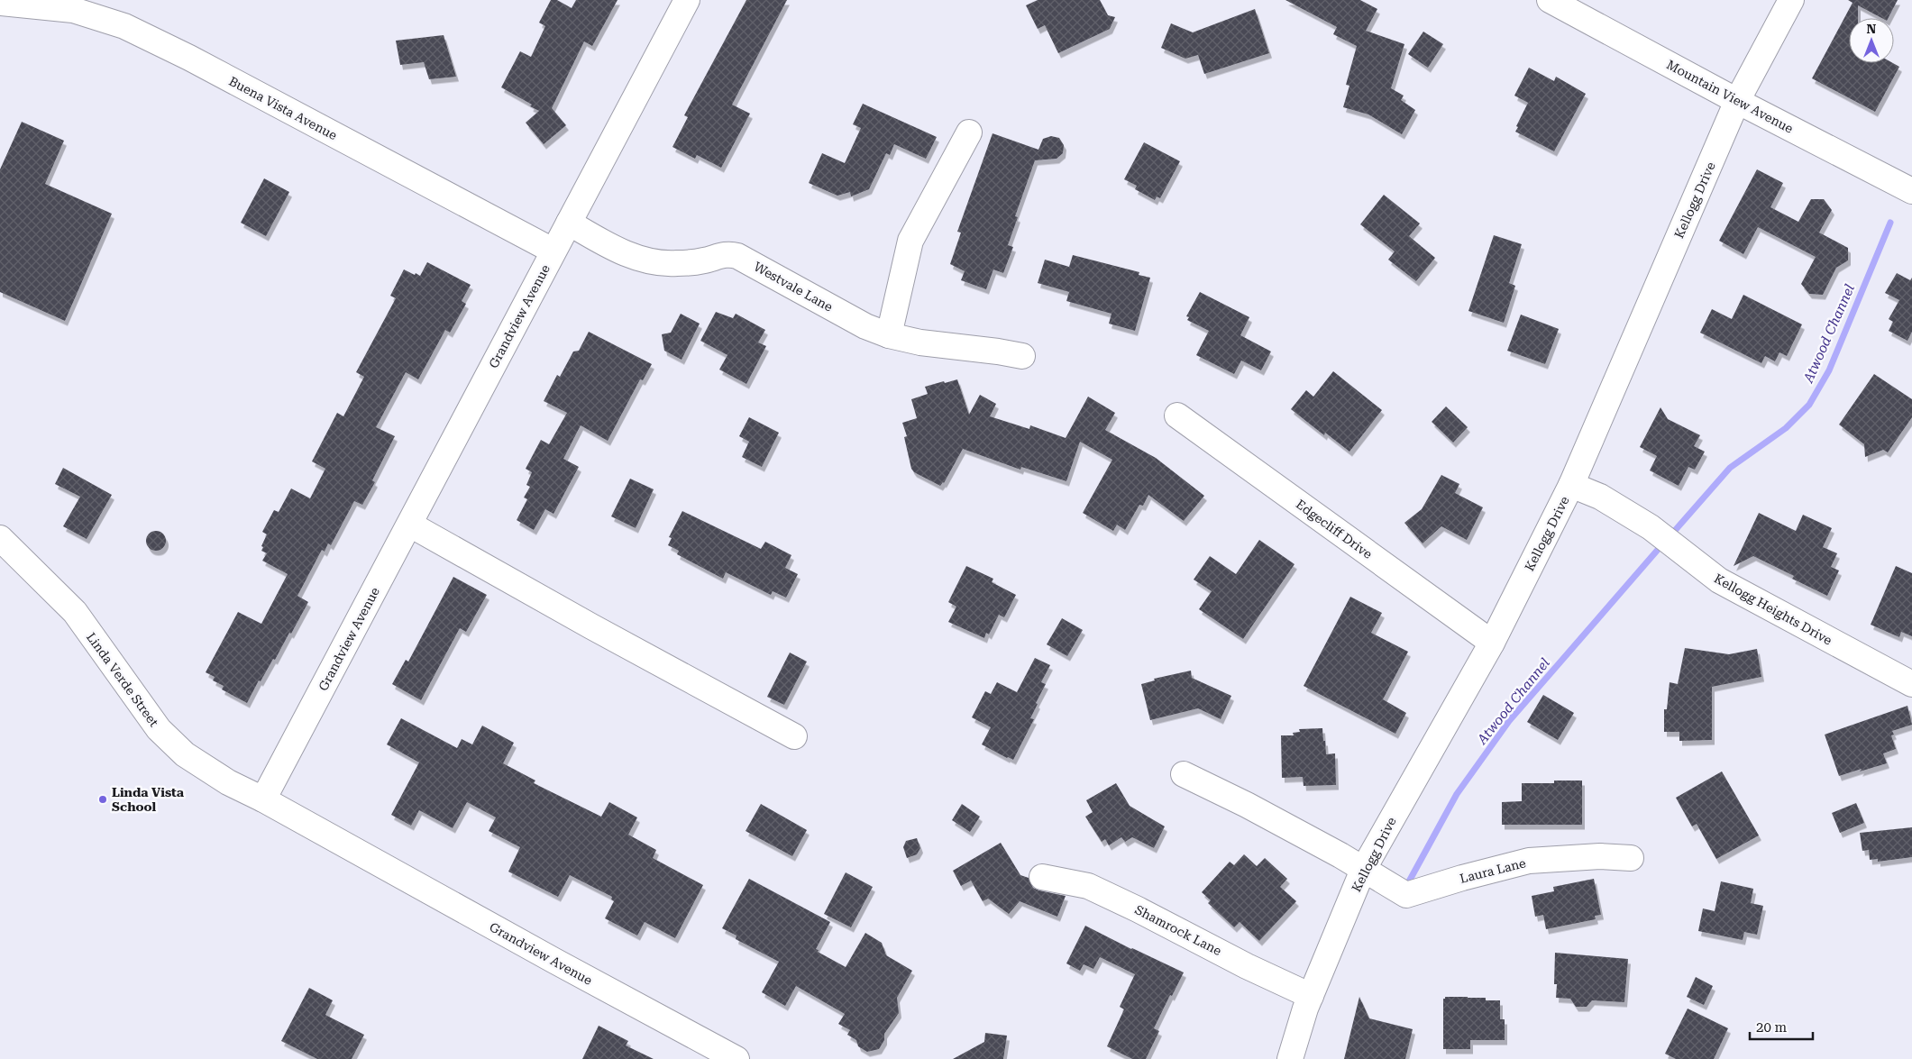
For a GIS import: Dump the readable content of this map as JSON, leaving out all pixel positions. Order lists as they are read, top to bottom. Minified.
{"streets":{"street":["Mountain View Avenue","Buena Vista Avenue","Kellogg Drive","Westvale Lane","Grandview Avenue","Edgecliff Drive","Kellogg Heights Drive","Linda Verde Street","Laura Lane","Shamrock Lane"]},"crossings":[["Mountain View Avenue","Kellogg Drive"],["Buena Vista Avenue","Grandview Avenue"],["Kellogg Drive","Edgecliff Drive"],["Kellogg Drive","Kellogg Heights Drive"],["Kellogg Drive","Laura Lane"],["Kellogg Drive","Shamrock Lane"],["Westvale Lane","Grandview Avenue"],["Grandview Avenue","Linda Verde Street"]],"water":["Atwood Channel"],"places":["Linda Vista School"],"scale_bar":"20 m","north":"top"}
